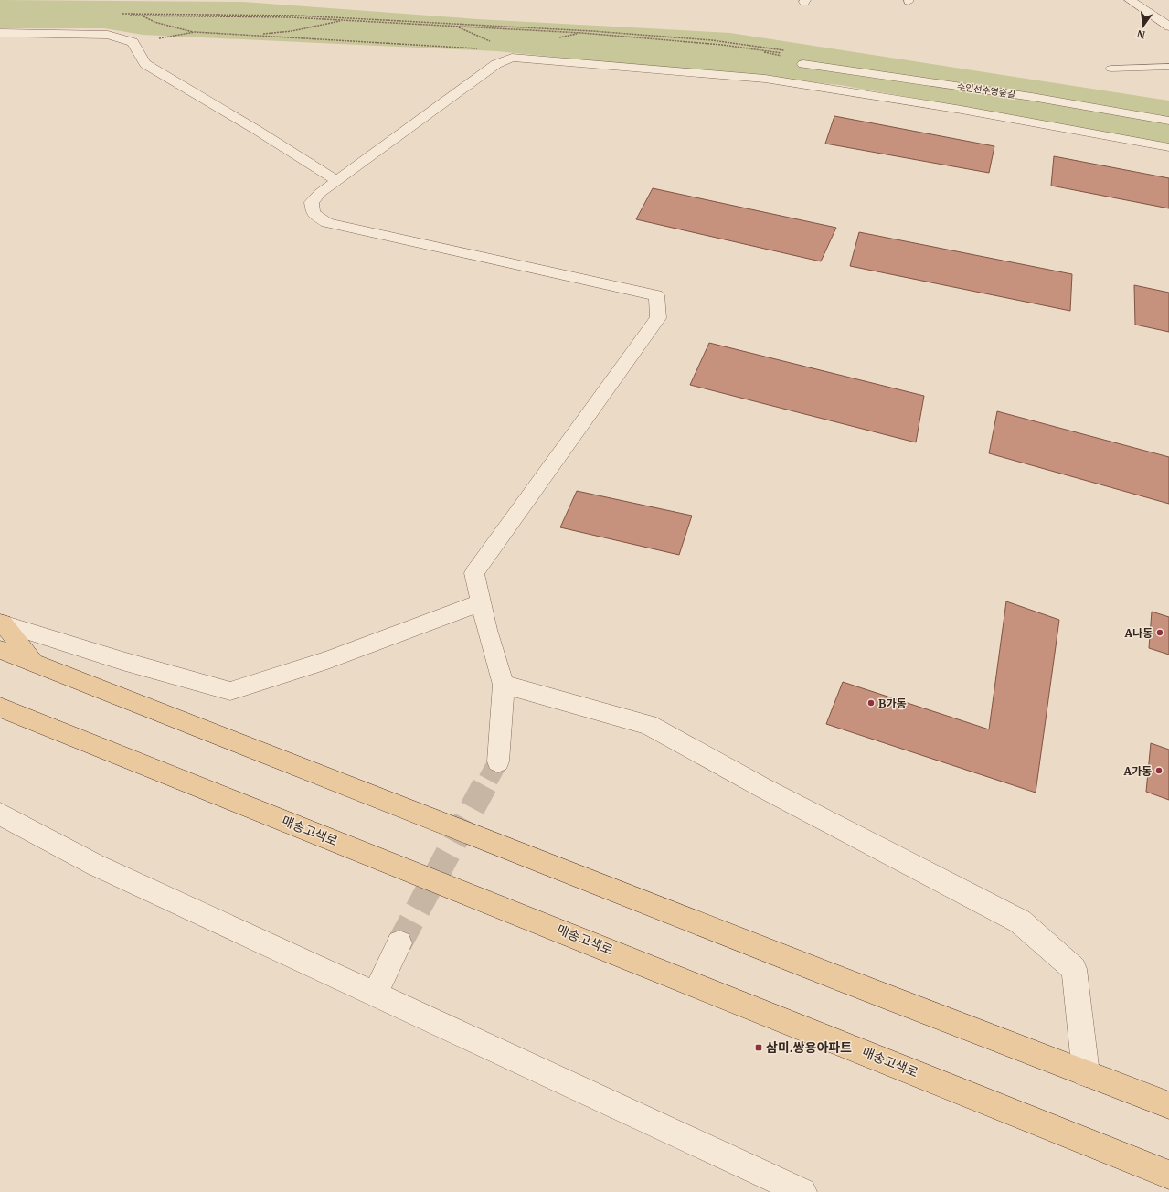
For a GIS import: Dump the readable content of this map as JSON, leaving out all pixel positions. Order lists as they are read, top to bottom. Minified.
{"streets":{"main road":["매송고색로"],"street":["수인선수영숲길"]},"places":{"other":["A나동","B가동","A가동"],"transit":["삼미.쌍용아파트"]},"north":"bottom"}
